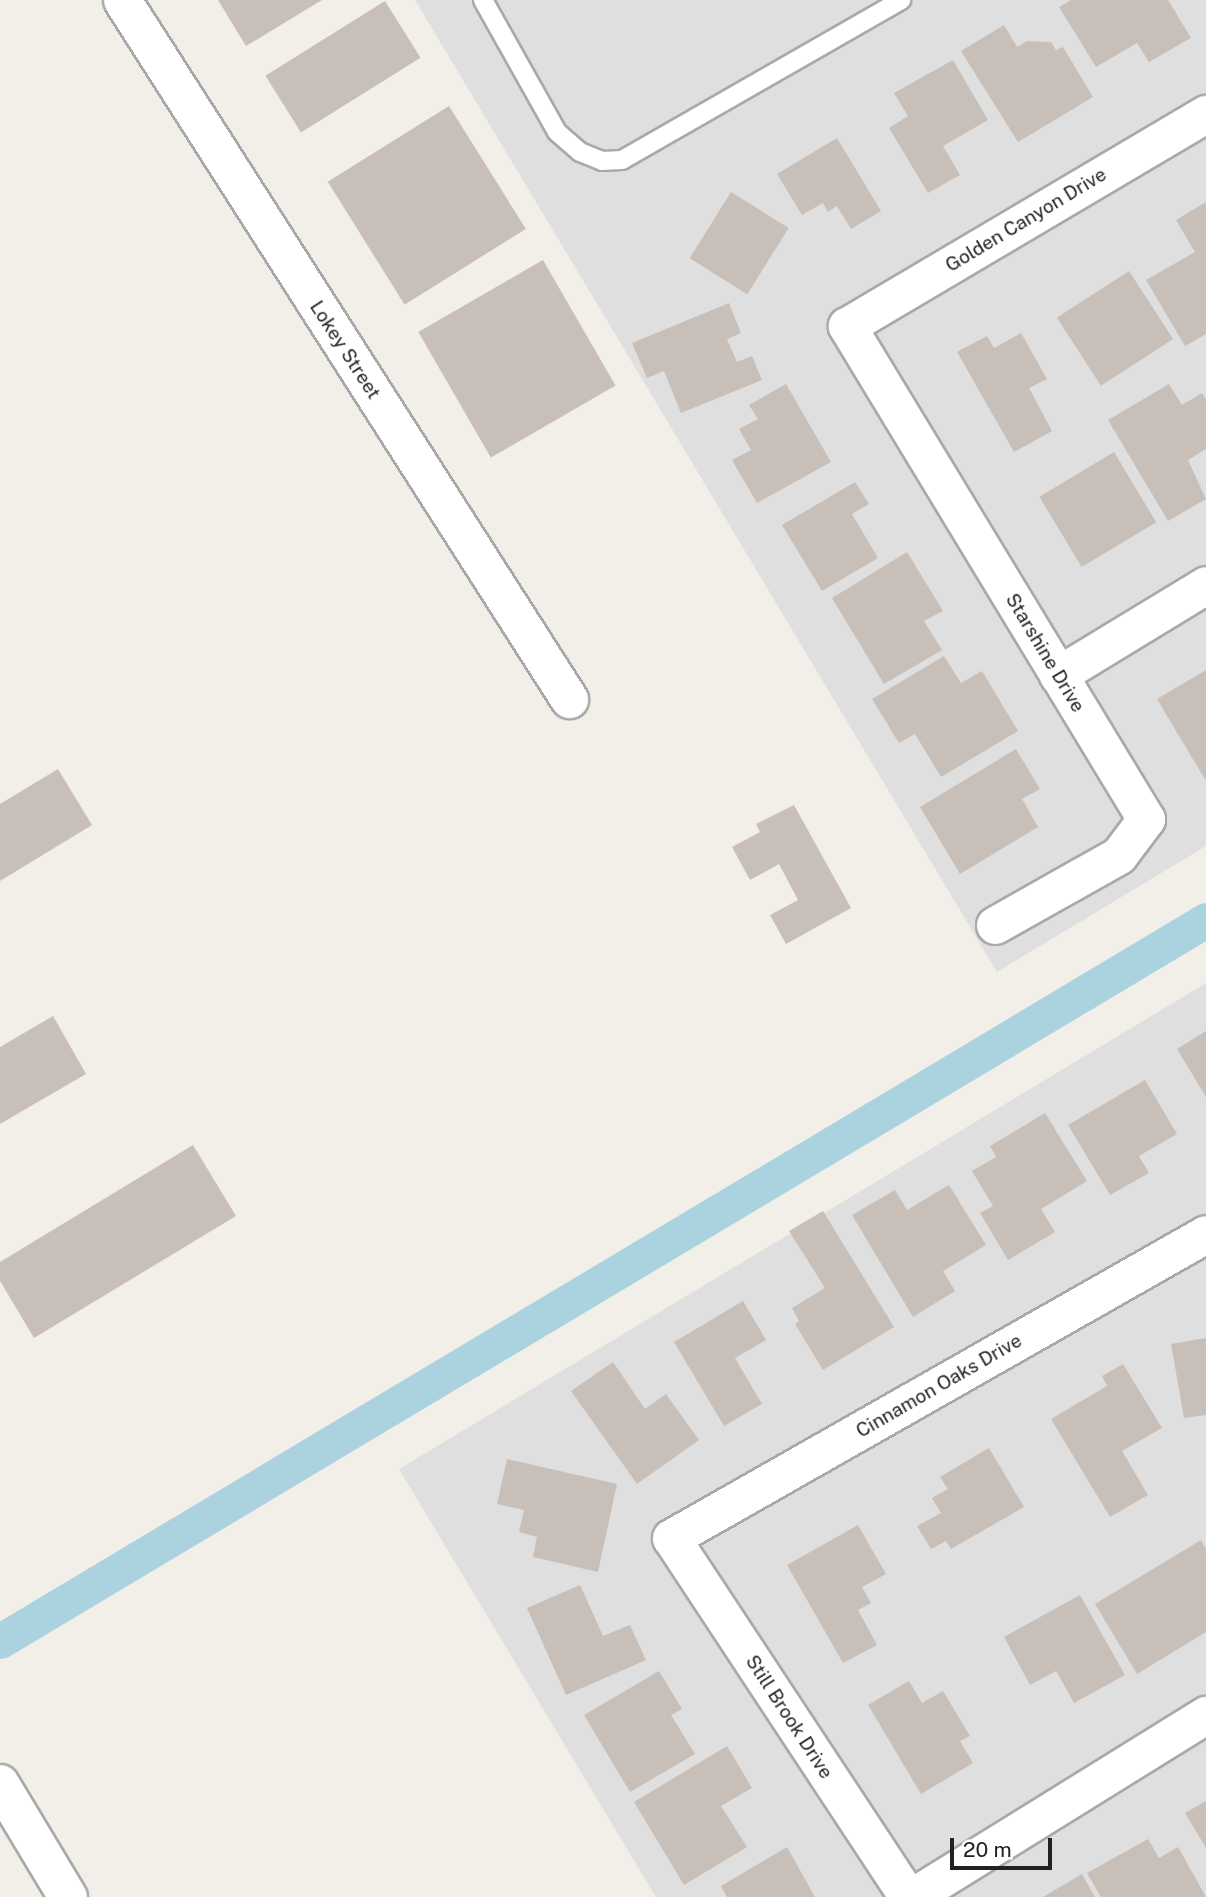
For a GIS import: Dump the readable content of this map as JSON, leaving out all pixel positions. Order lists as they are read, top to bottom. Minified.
{"streets":{"street":["Golden Canyon Drive","Lokey Street","Starshine Drive","Cinnamon Oaks Drive","Still Brook Drive"]},"crossings":[["Golden Canyon Drive","Starshine Drive"],["Cinnamon Oaks Drive","Still Brook Drive"]],"scale_bar":"20 m"}
